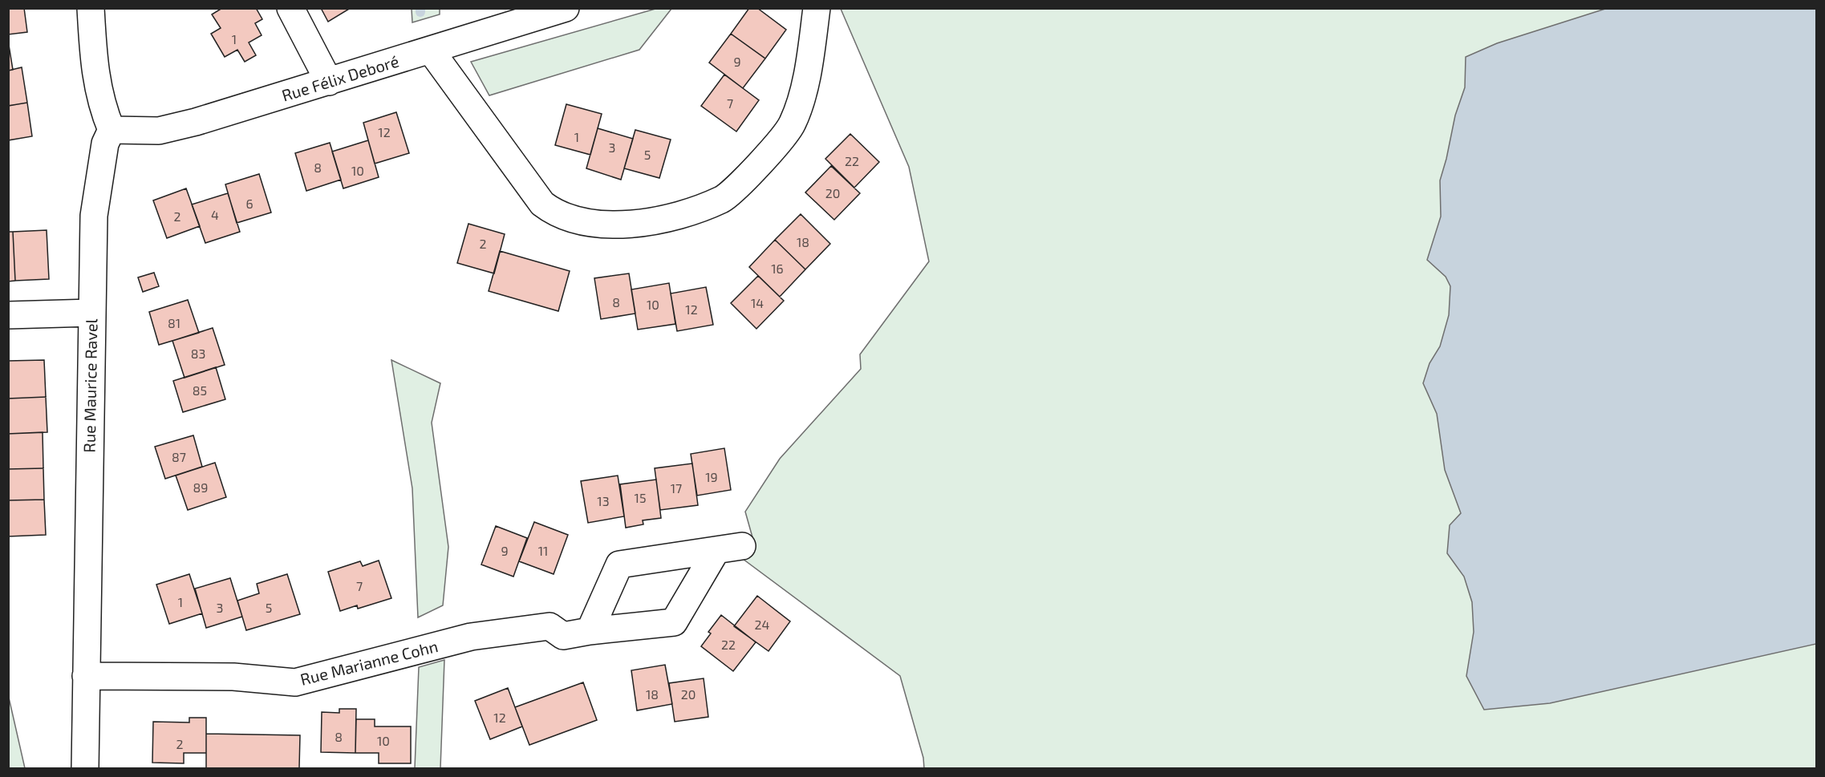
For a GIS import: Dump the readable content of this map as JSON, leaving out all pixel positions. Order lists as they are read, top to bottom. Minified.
{"streets":{"street":["Rue Félix Deboré","Rue Maurice Ravel","Rue Marianne Cohn"]},"crossings":[["Rue Félix Deboré","Rue Maurice Ravel"],["Rue Maurice Ravel","Rue Marianne Cohn"]],"house_numbers":["1","9","7","12","1","3","5","22","8","10","20","6","4","2","18","2","16","8","14","10","12","81","83","85","87","19","89","17","15","13","9","11","7","1","3","5","24","22","18","20","12","8","10","2"]}
